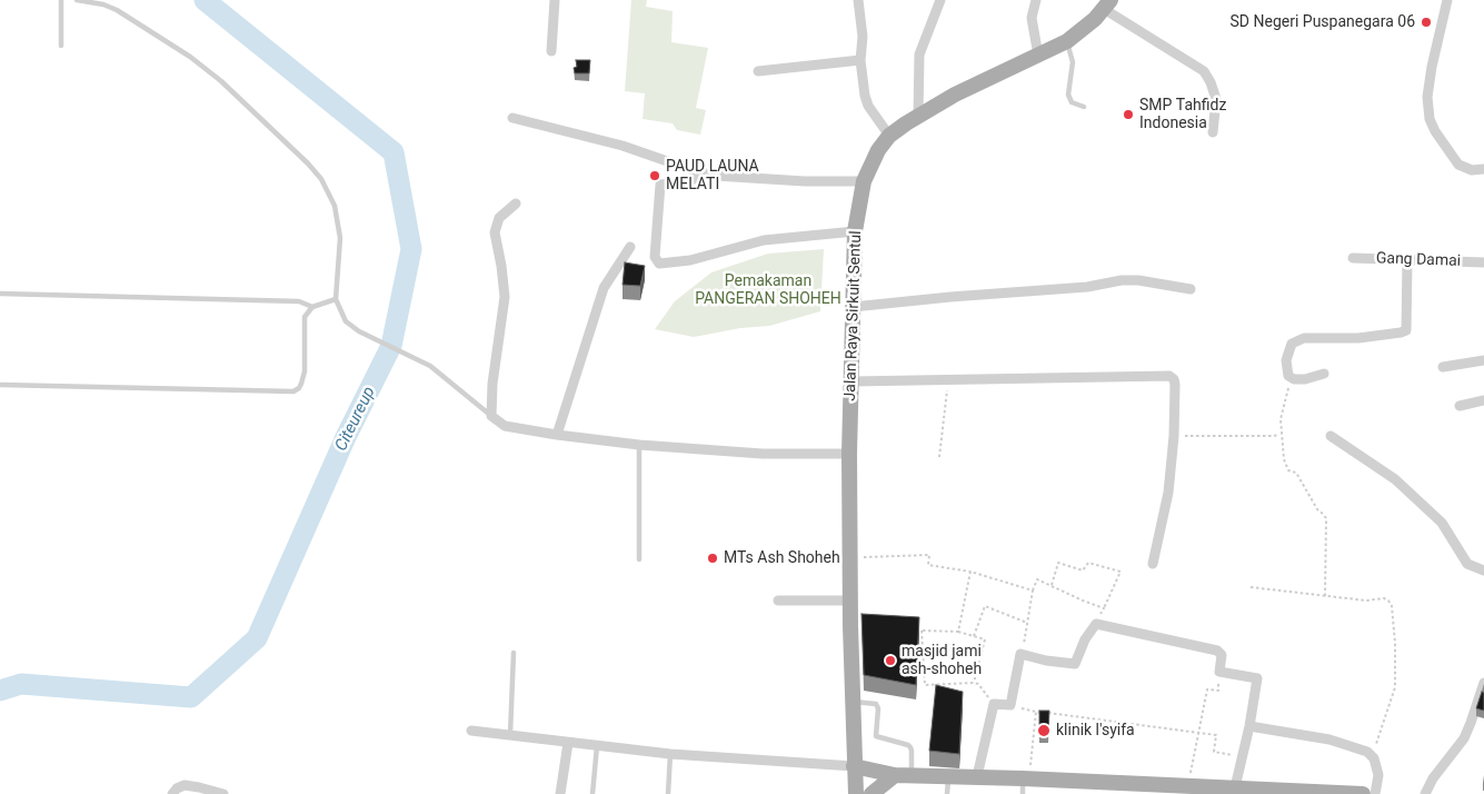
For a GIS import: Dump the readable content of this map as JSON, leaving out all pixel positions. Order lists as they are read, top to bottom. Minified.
{"streets":{"main road":["Jalan Raya Sirkuit Sentul"],"street":["Gang Damai"]},"water":["Citeureup"],"parks":["Pemakaman PANGERAN SHOHEH"],"places":["SD Negeri Puspanegara 06","SMP Tahfidz Indonesia","PAUD LAUNA MELATI","MTs Ash Shoheh","masjid jami ash-shoheh","klinik l'syifa"]}
